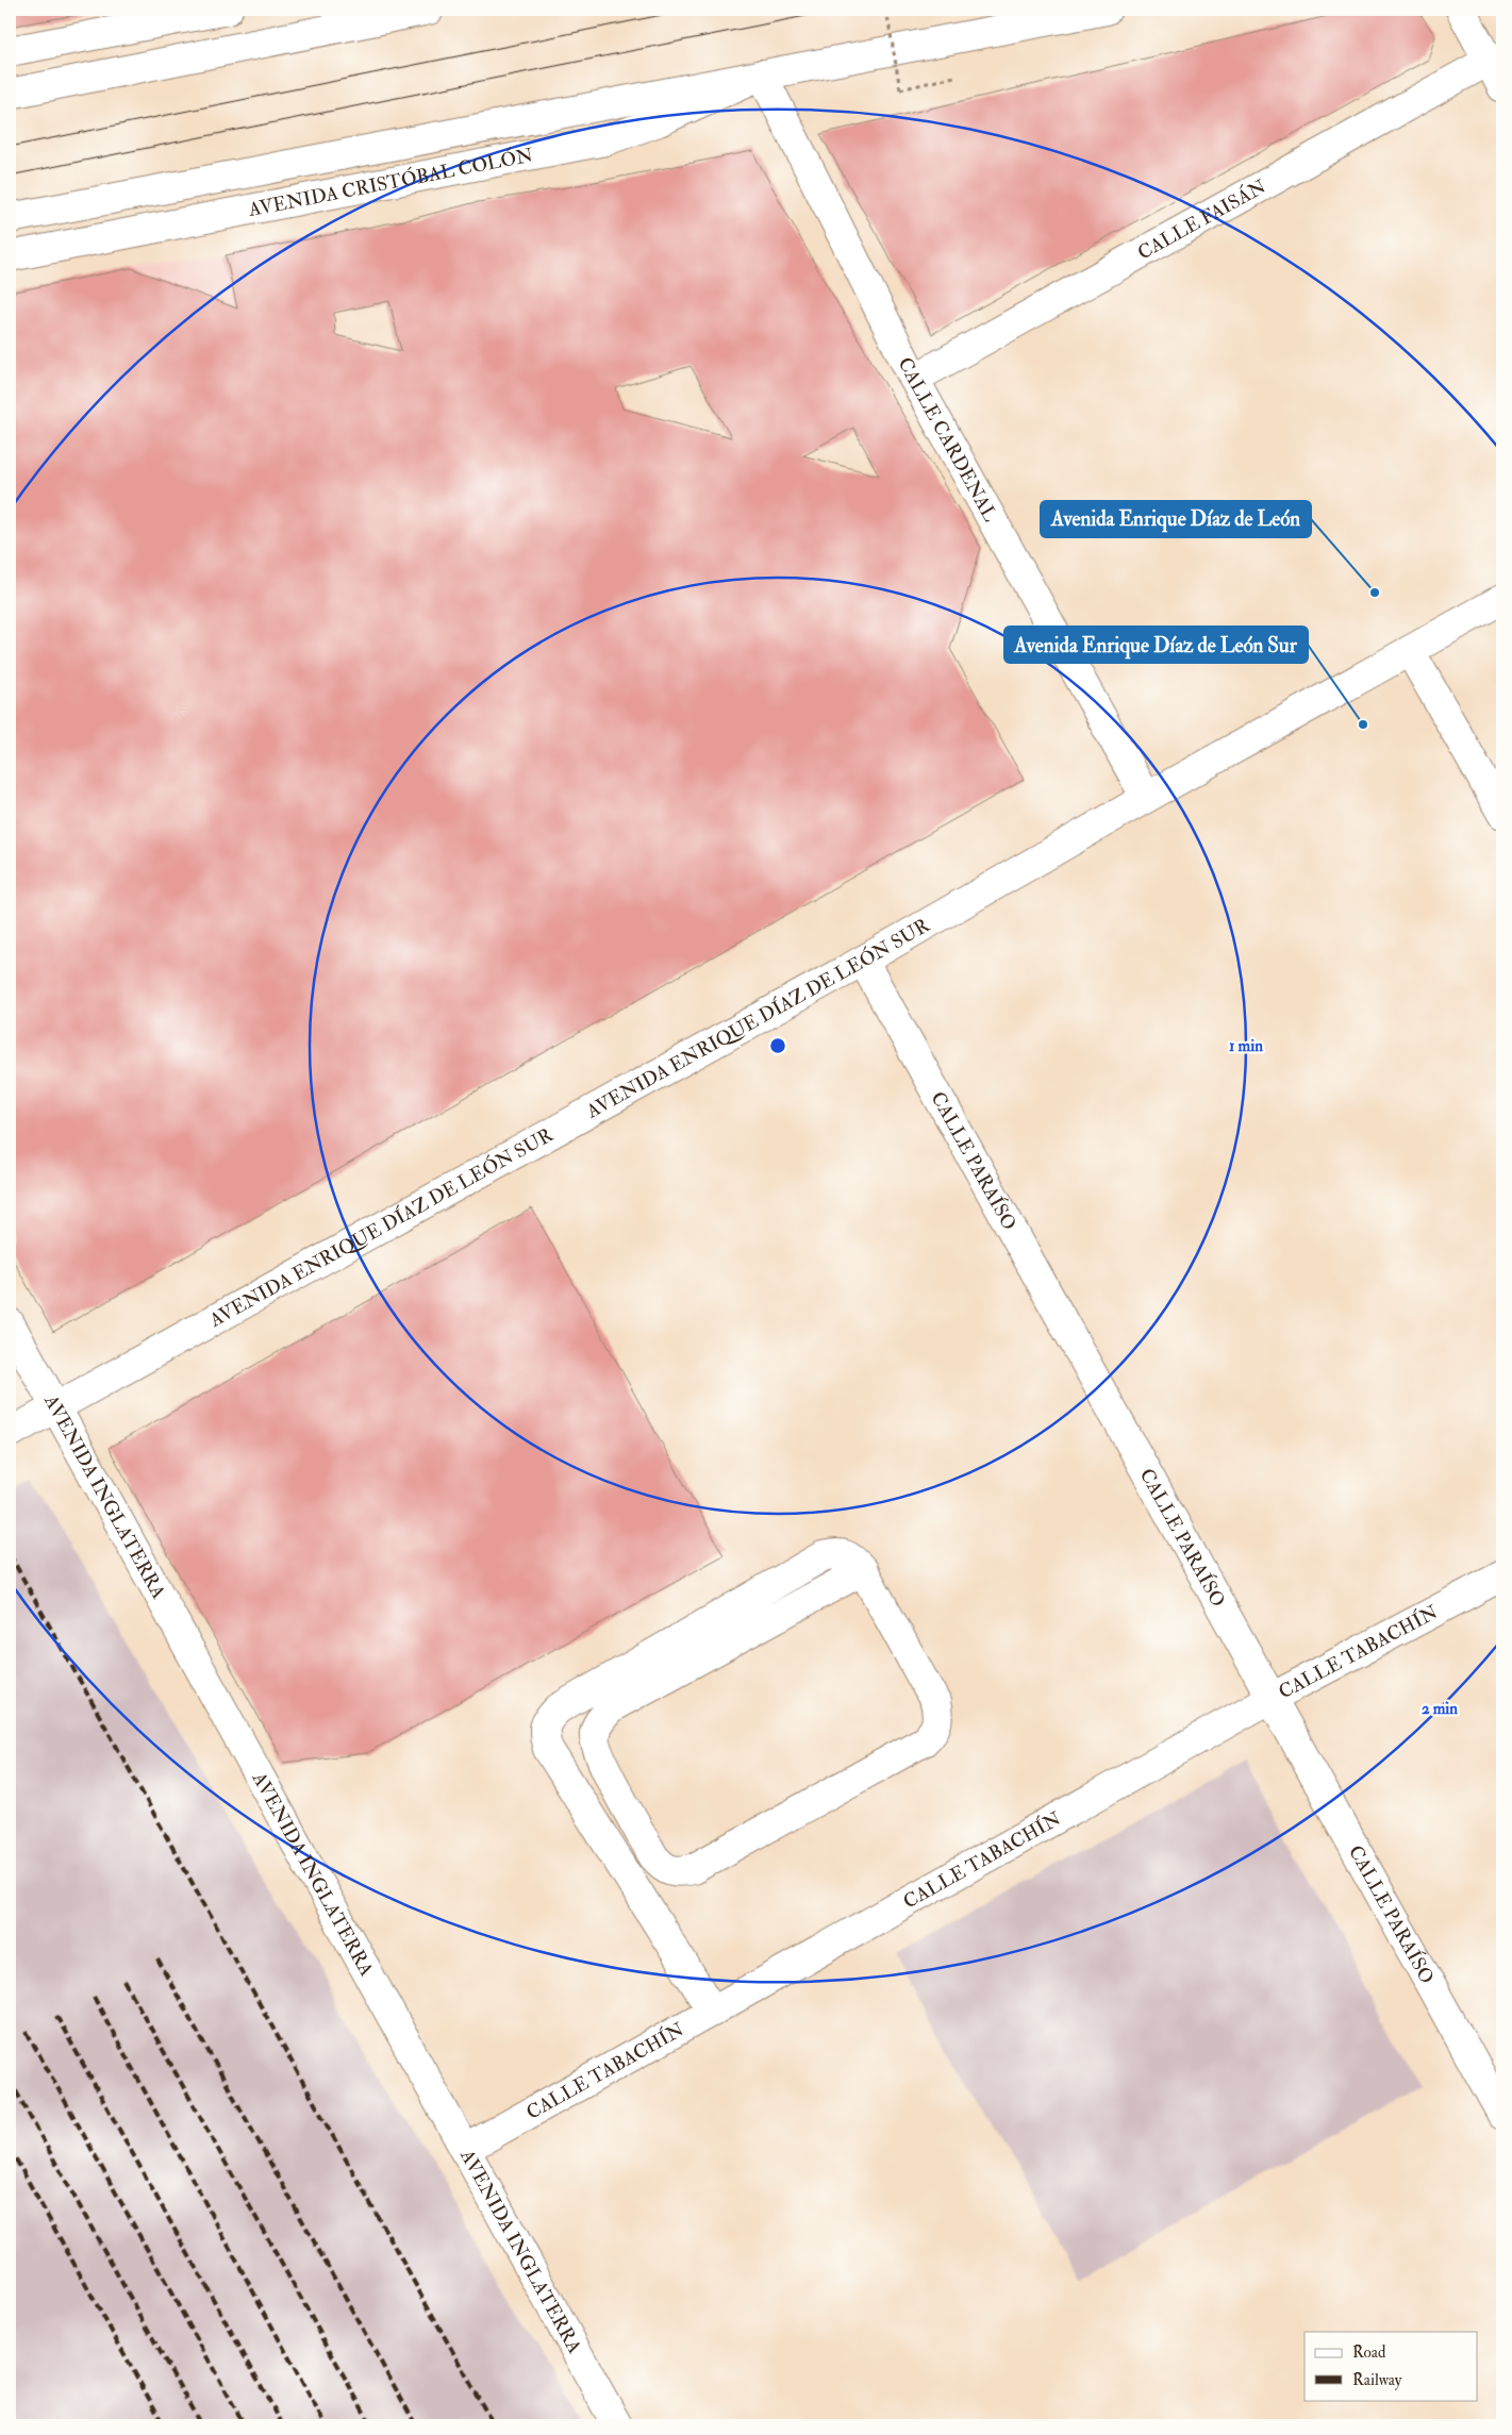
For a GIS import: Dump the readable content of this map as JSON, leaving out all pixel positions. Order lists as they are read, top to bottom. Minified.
{"streets":{"street":["AVENIDA CRISTÓBAL COLÓN","CALLE FAISÁN","CALLE CARDENAL","AVENIDA ENRIQUE DÍAZ DE LEÓN SUR","CALLE PARAÍSO","AVENIDA INGLATERRA","CALLE TABACHÍN"]},"crossings":[["AVENIDA CRISTÓBAL COLÓN","CALLE CARDENAL"],["CALLE FAISÁN","CALLE CARDENAL"],["CALLE CARDENAL","AVENIDA ENRIQUE DÍAZ DE LEÓN SUR"],["AVENIDA ENRIQUE DÍAZ DE LEÓN SUR","CALLE PARAÍSO"],["AVENIDA ENRIQUE DÍAZ DE LEÓN SUR","AVENIDA INGLATERRA"],["CALLE PARAÍSO","CALLE TABACHÍN"],["AVENIDA INGLATERRA","CALLE TABACHÍN"]],"places":["Avenida Enrique Díaz de León","Avenida Enrique Díaz de León Sur"],"legend":["Road","Railway"],"rings":["1 min","2 min"]}
